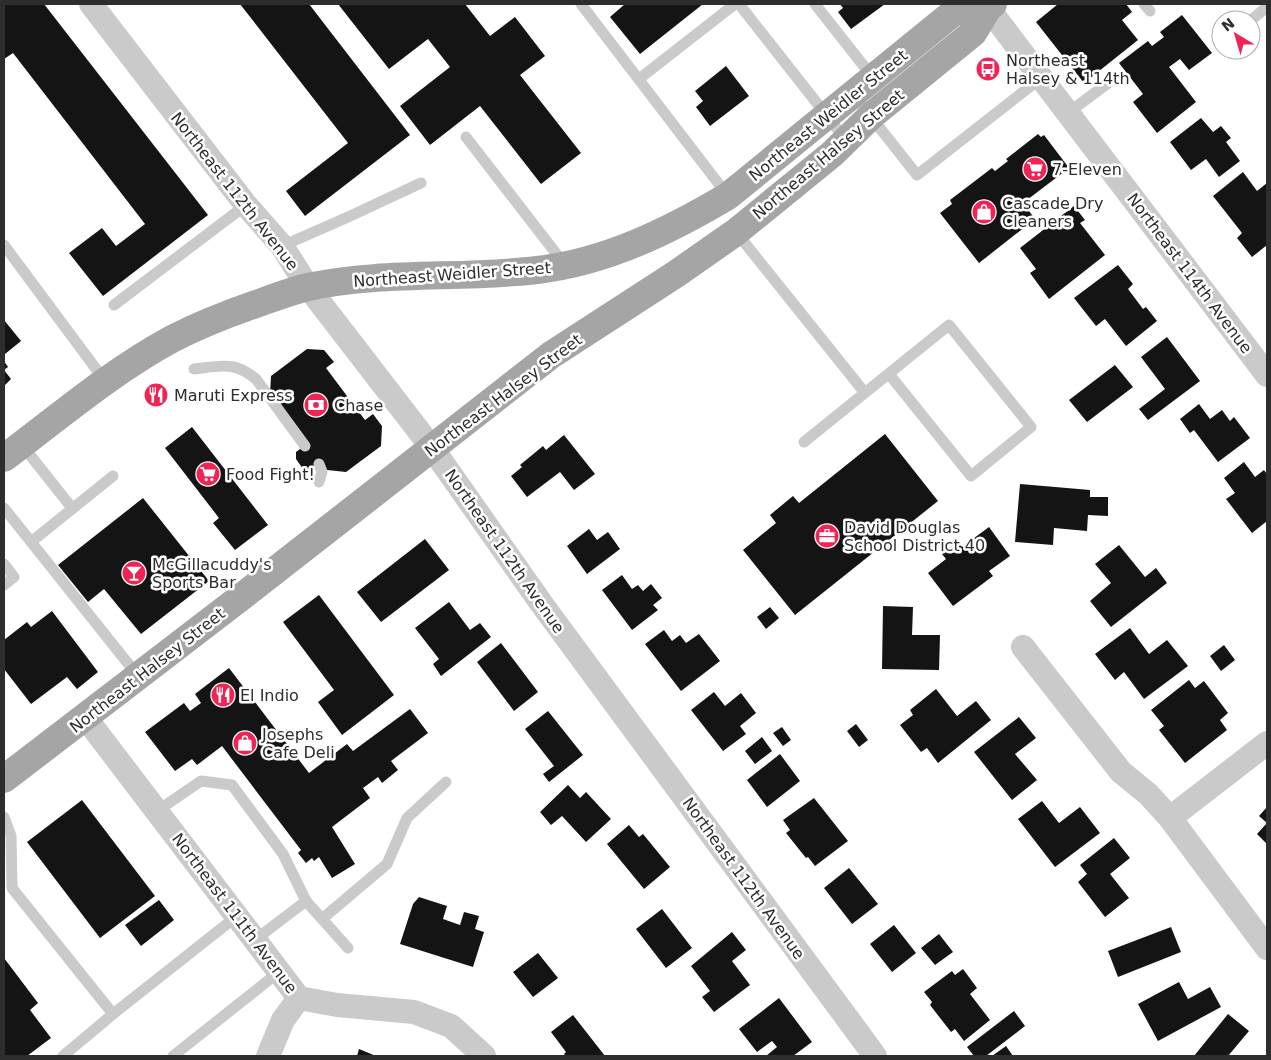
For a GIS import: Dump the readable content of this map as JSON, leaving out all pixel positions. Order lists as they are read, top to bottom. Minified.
{"streets":{"main road":["Northeast Weidler Street","Northeast Halsey Street"],"street":["Northeast 112th Avenue","Northeast 114th Avenue","Northeast 111th Avenue"]},"crossings":[["Northeast Weidler Street","Northeast Halsey Street"],["Northeast Weidler Street","Northeast 112th Avenue"],["Northeast Weidler Street","Northeast 114th Avenue"],["Northeast Halsey Street","Northeast 112th Avenue"],["Northeast Halsey Street","Northeast 111th Avenue"]],"places":{"bus stop":["Northeast Halsey & 114th"],"supermarket":["7-Eleven","Food Fight!"],"shop":["Cascade Dry Cleaners","Josephs Cafe Deli"],"restaurant":["Maruti Express","El Indio"],"bank":["Chase"],"office":["David Douglas School District 40"],"bar":["McGillacuddy's Sports Bar"]},"north":"top left"}
